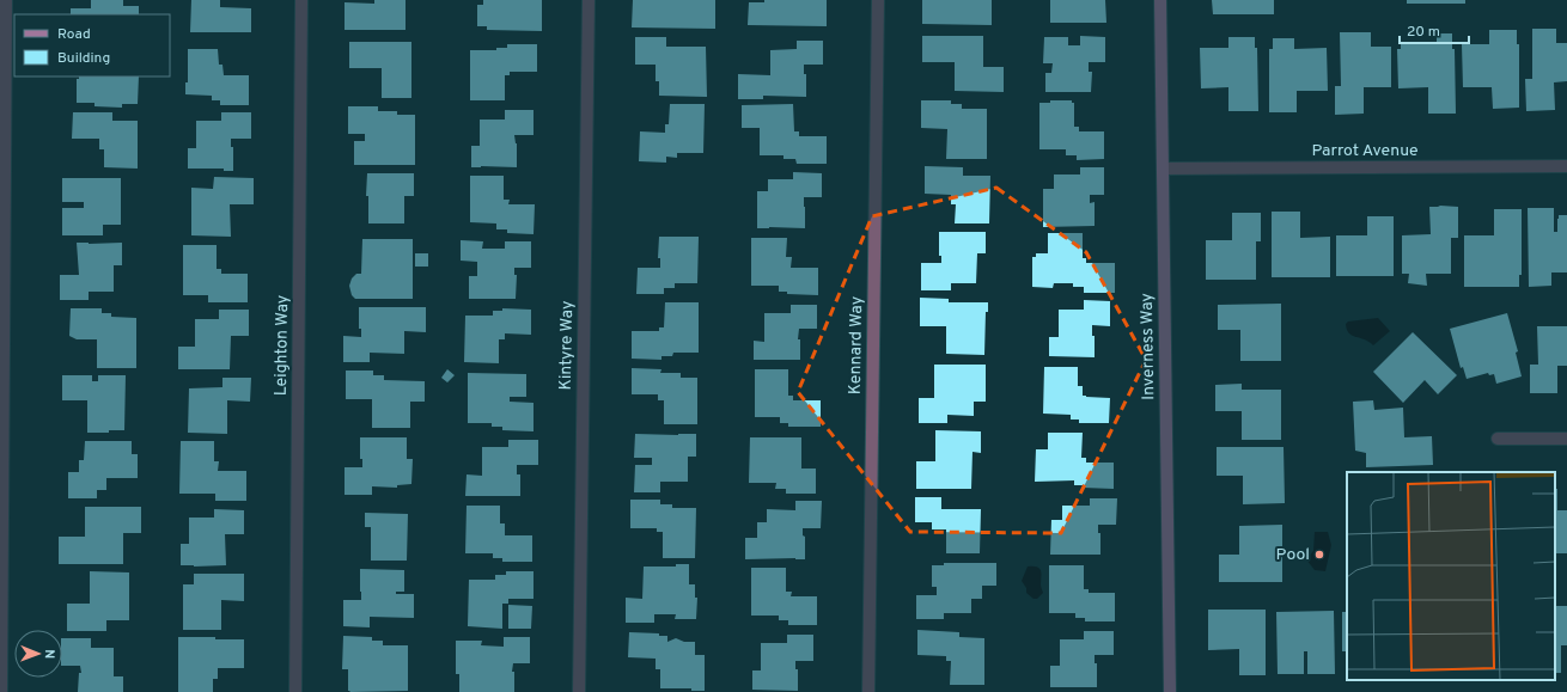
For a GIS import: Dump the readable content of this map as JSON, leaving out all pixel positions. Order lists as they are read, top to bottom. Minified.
{"streets":{"street":["Parrot Avenue","Leighton Way","Kintyre Way","Kennard Way","Inverness Way"]},"crossings":[["Parrot Avenue","Inverness Way"]],"places":["Pool"],"legend":["Road","Building"],"scale_bar":"20 m","north":"right"}
